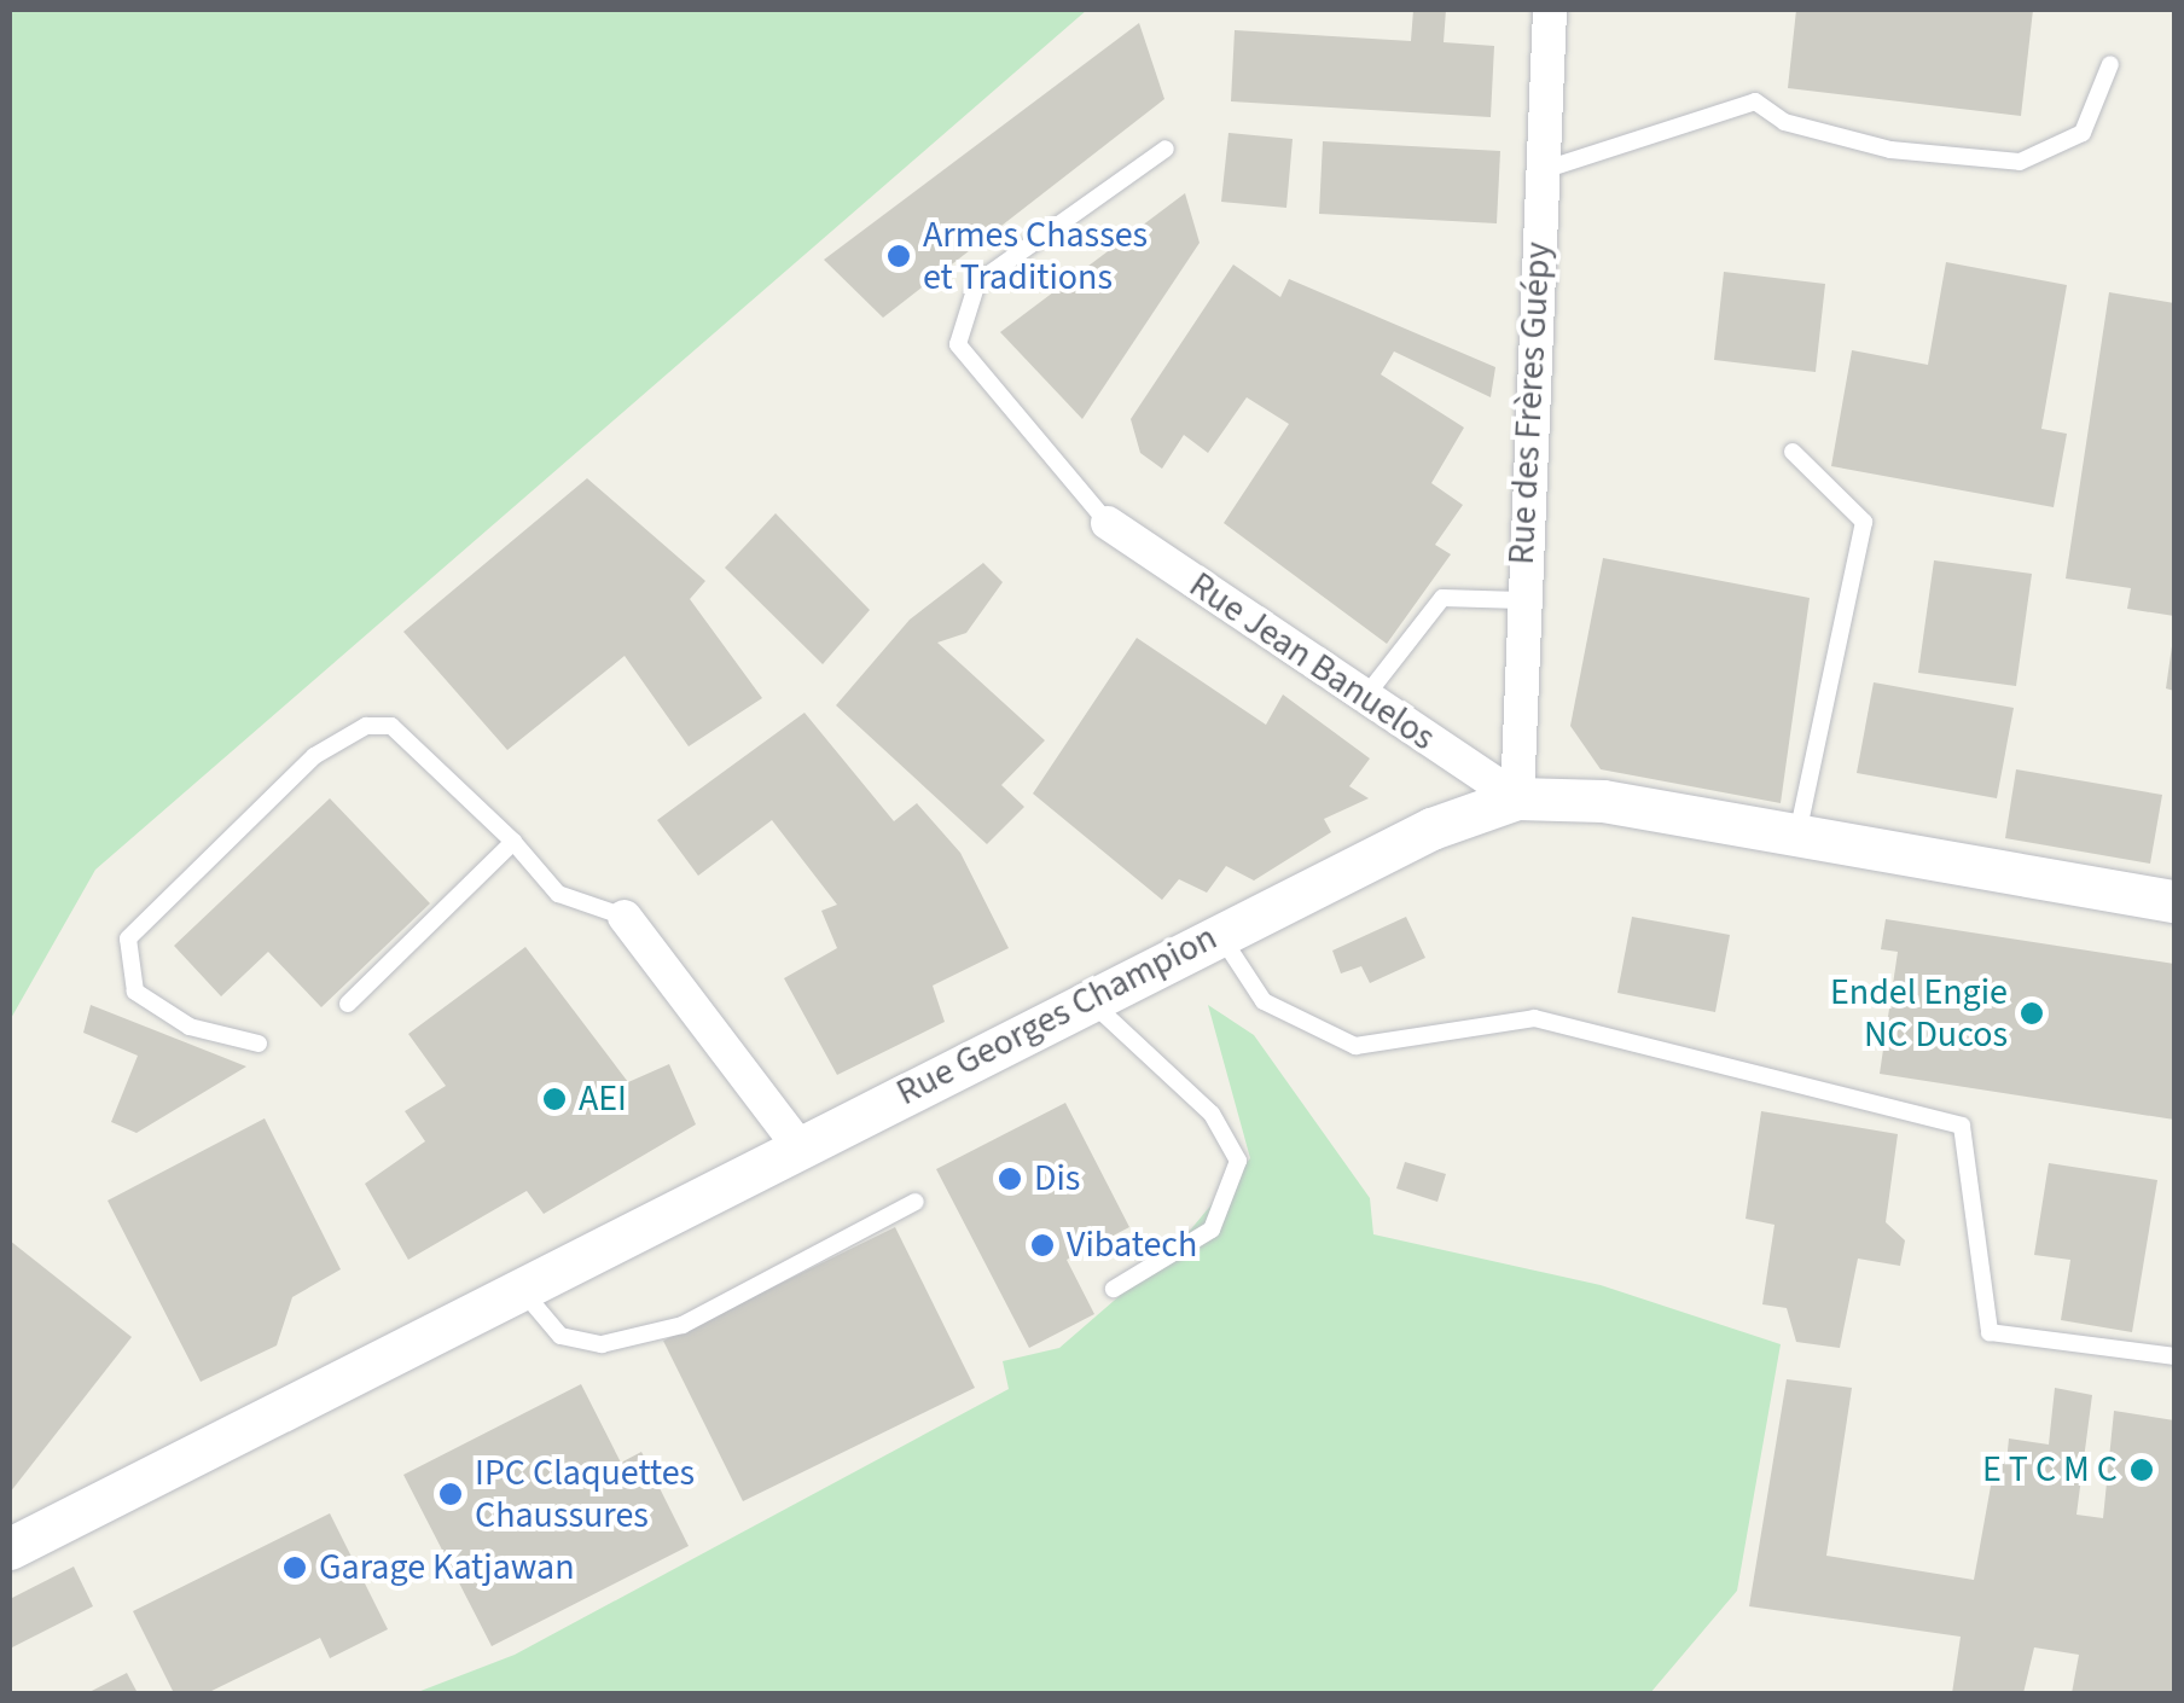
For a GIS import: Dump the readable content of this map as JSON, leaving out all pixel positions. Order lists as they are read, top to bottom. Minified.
{"streets":{"street":["Rue des Frères Guépy","Rue Jean Banuelos","Rue Georges Champion"]},"crossings":[["Rue des Frères Guépy","Rue Jean Banuelos"],["Rue des Frères Guépy","Rue Georges Champion"],["Rue Jean Banuelos","Rue Georges Champion"]],"places":["Armes Chasses et Traditions","Endel Engie NC Ducos","AEI","Dis","Vibatech","E T C M C","IPC Claquettes Chaussures","Garage Katjawan"]}
